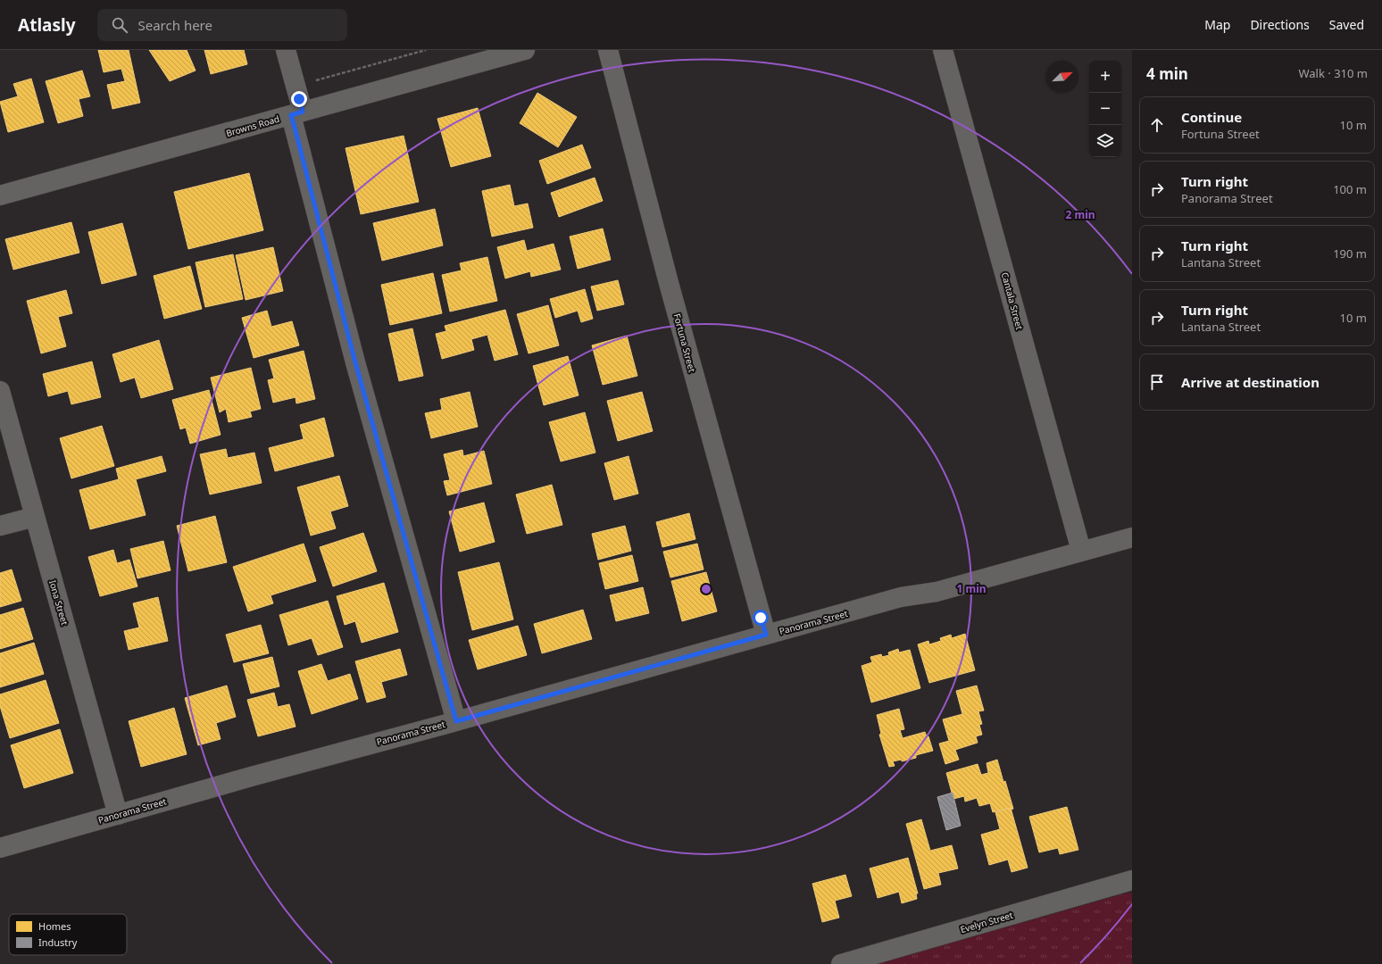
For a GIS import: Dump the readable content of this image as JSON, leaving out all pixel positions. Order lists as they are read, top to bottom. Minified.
{"streets":{"street":["Browns Road","Cantala Street","Fortuna Street","Iona Street","Panorama Street","Evelyn Street"]},"crossings":[["Cantala Street","Panorama Street"],["Fortuna Street","Panorama Street"],["Iona Street","Panorama Street"]],"legend":["Homes","Industry"],"north":"top right","page":{"header":"Atlasly","search":"Search here","nav":["Map","Directions","Saved"],"heading":["4 min","Walk · 310 m"],"map_buttons":["+","−"],"list":[["Continue","Fortuna Street","10 m"],["Turn right","Panorama Street","100 m"],["Turn right","Lantana Street","190 m"],["Turn right","Lantana Street","10 m"],"Arrive at destination"]},"rings":["2 min","1 min"]}
